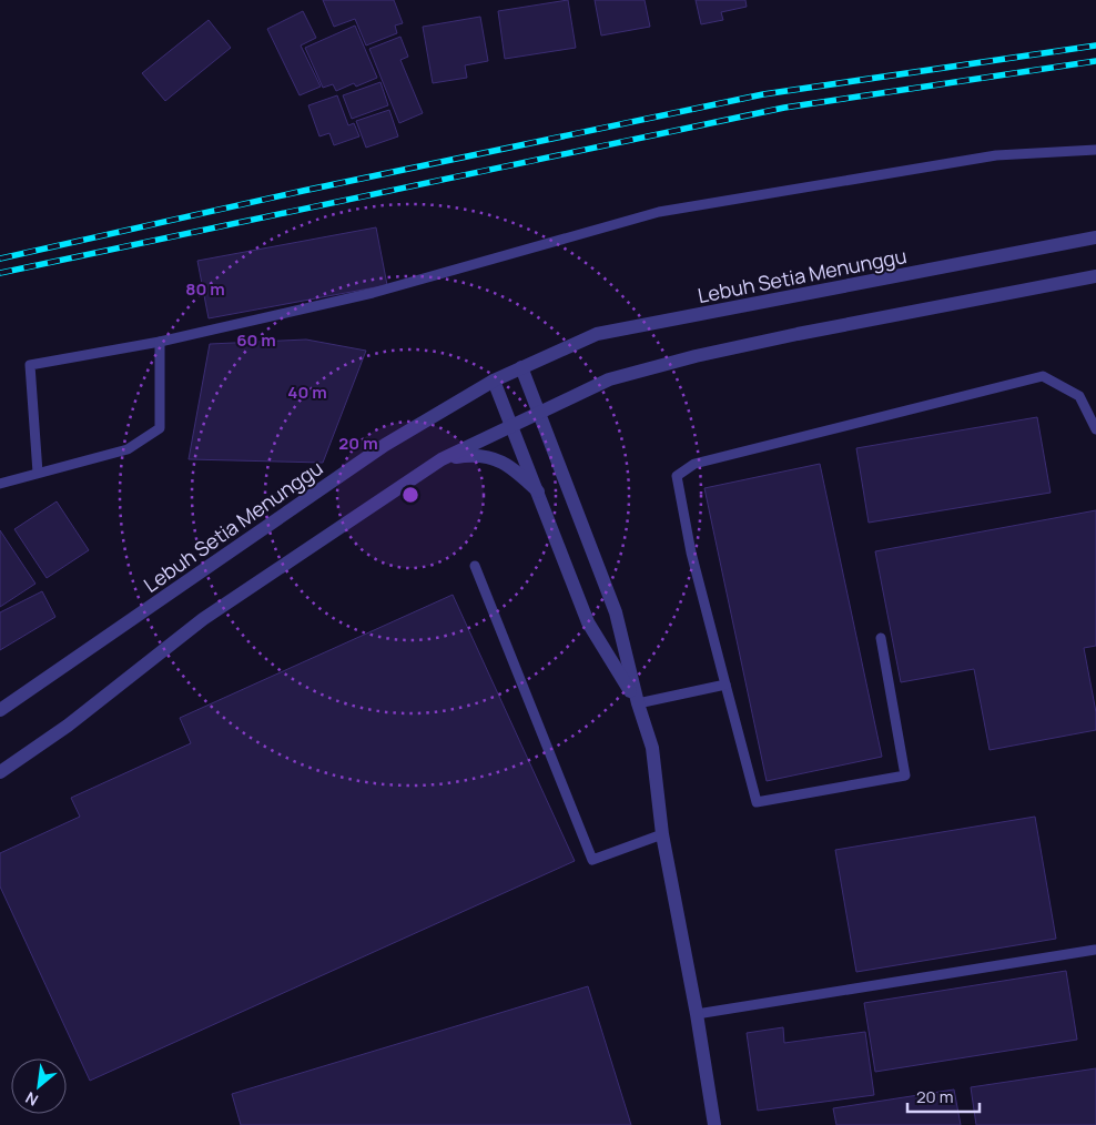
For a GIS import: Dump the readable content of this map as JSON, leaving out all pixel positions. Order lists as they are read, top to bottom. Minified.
{"streets":{"street":["Lebuh Setia Menunggu"]},"scale_bar":"20 m","north":"bottom left","rings":["80 m","60 m","40 m","20 m"]}
